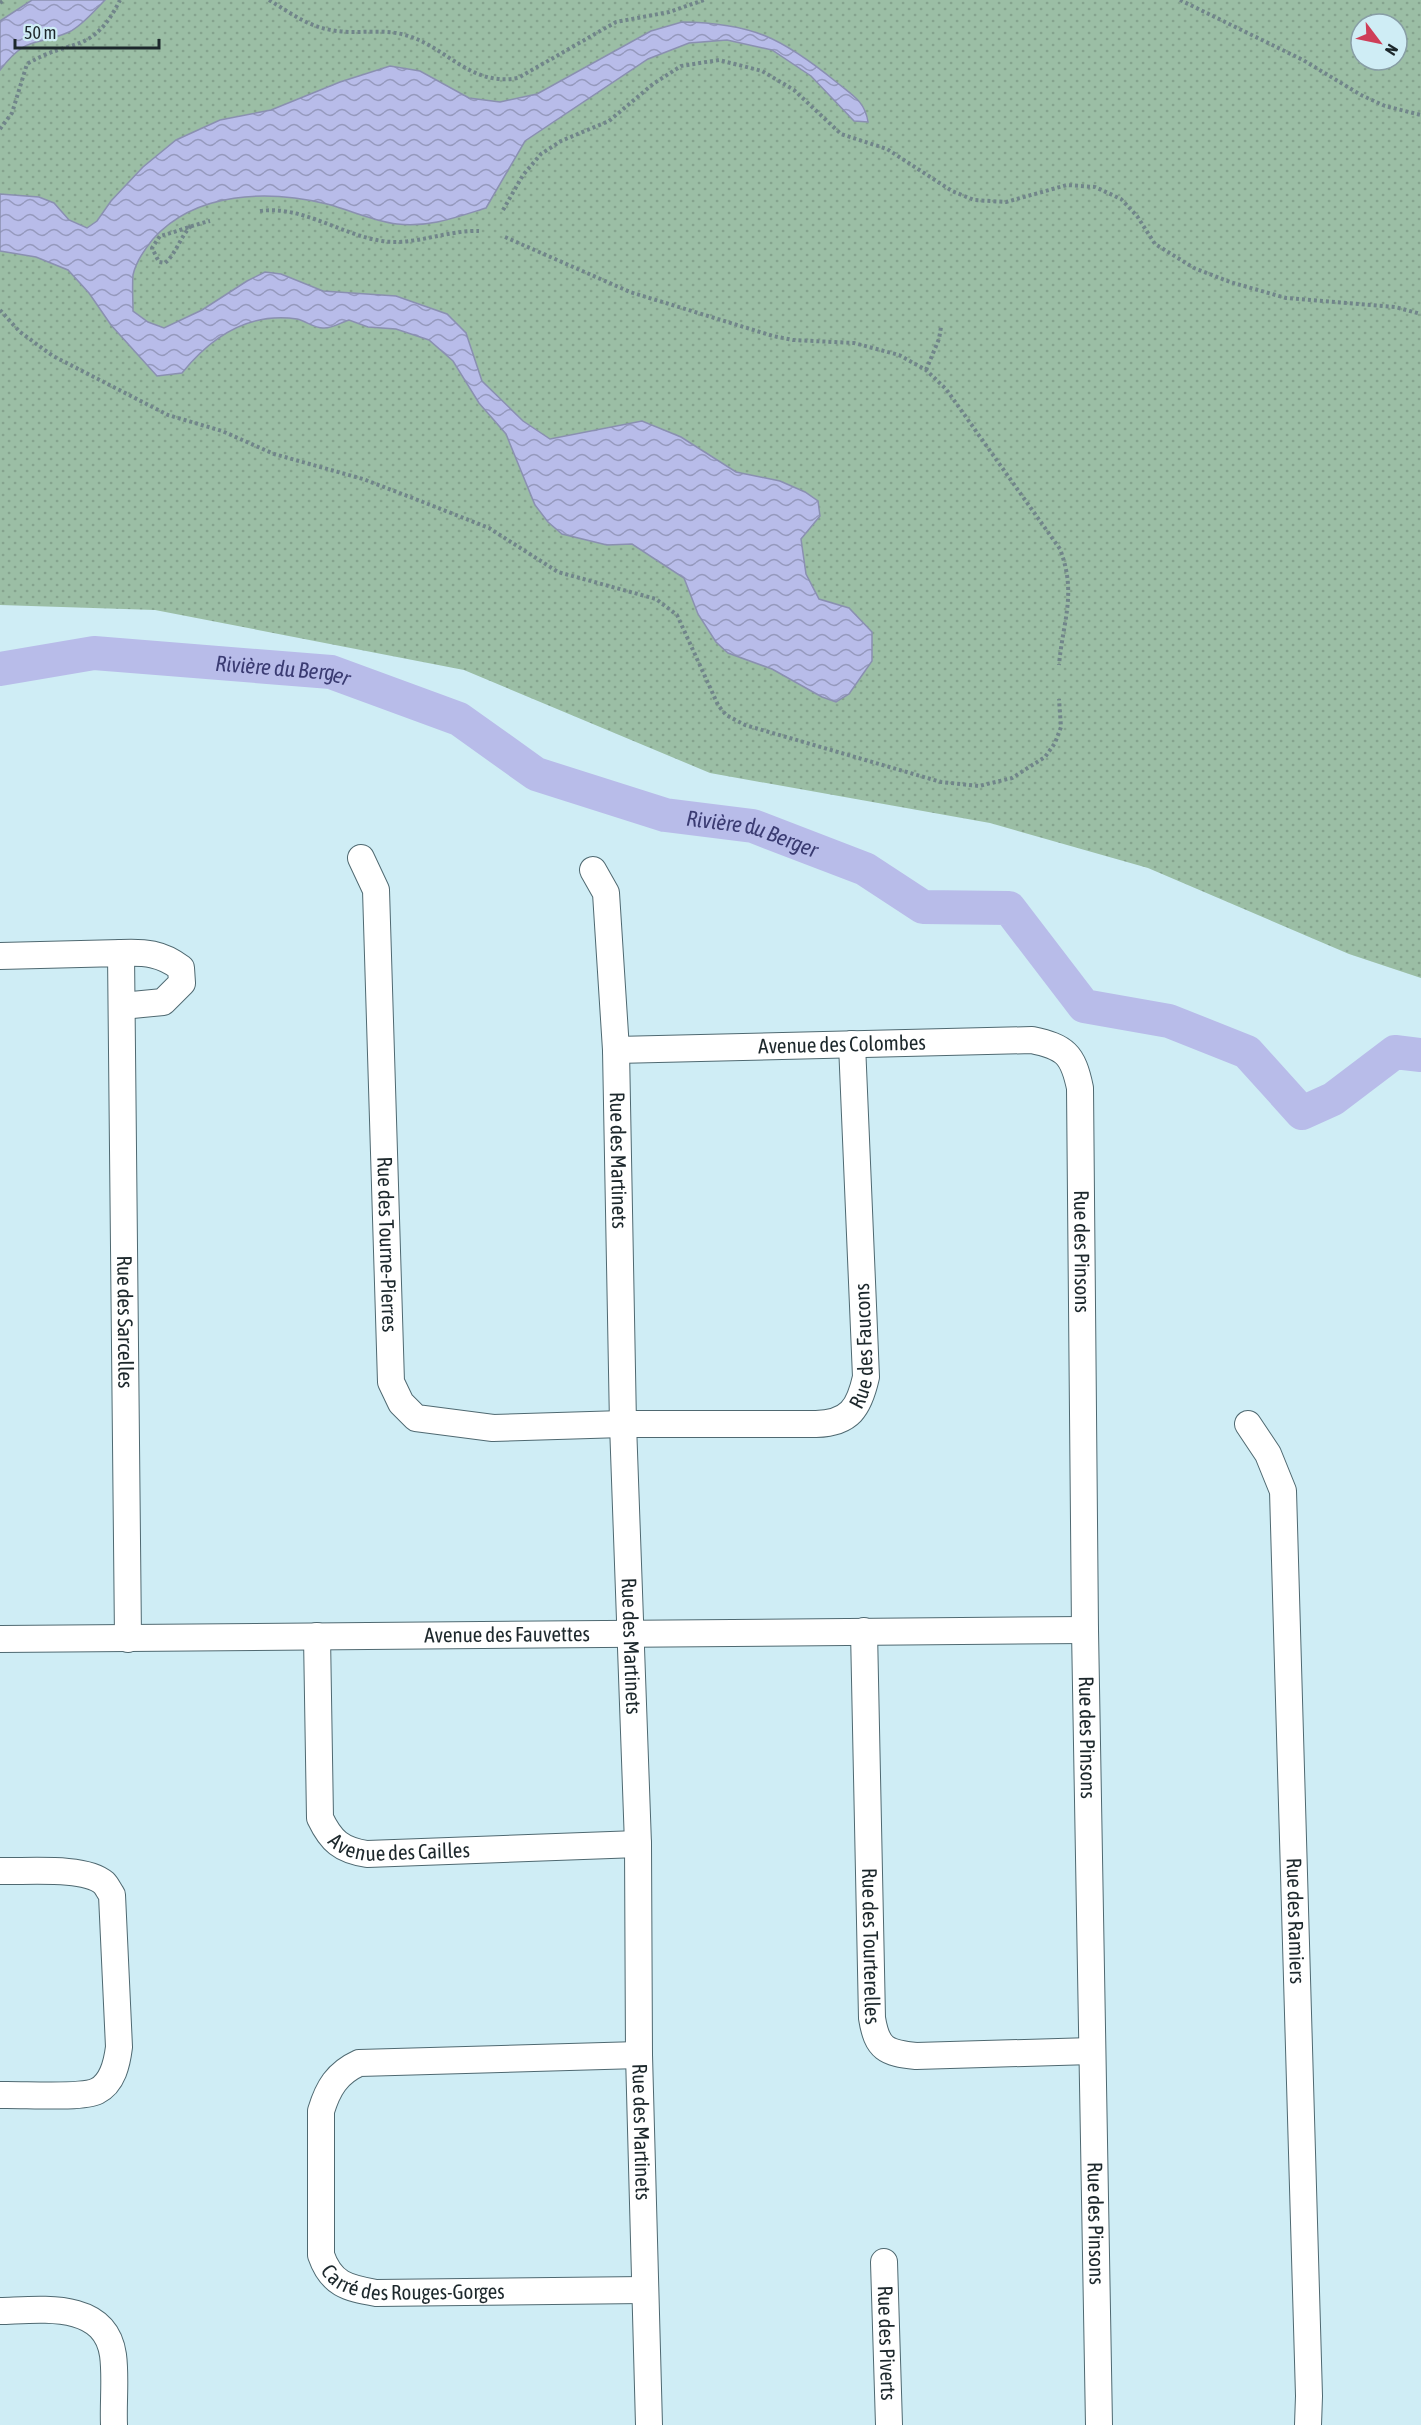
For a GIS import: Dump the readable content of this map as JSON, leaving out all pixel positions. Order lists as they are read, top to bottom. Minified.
{"streets":{"street":["Avenue des Colombes","Rue des Martinets","Rue des Tourne-Pierres","Rue des Pinsons","Rue des Sarcelles","Rue des Faucons","Avenue des Fauvettes","Avenue des Cailles","Rue des Ramiers","Rue des Tourterelles","Carré des Rouges-Gorges","Rue des Piverts"]},"crossings":[["Avenue des Colombes","Rue des Martinets"],["Avenue des Colombes","Rue des Pinsons"],["Avenue des Colombes","Rue des Faucons"],["Rue des Martinets","Rue des Tourne-Pierres"],["Rue des Martinets","Rue des Faucons"],["Rue des Martinets","Avenue des Fauvettes"],["Rue des Martinets","Avenue des Cailles"],["Rue des Martinets","Carré des Rouges-Gorges"],["Rue des Tourne-Pierres","Rue des Faucons"],["Rue des Pinsons","Avenue des Fauvettes"],["Rue des Pinsons","Rue des Tourterelles"],["Rue des Sarcelles","Avenue des Fauvettes"],["Avenue des Fauvettes","Avenue des Cailles"],["Avenue des Fauvettes","Rue des Tourterelles"]],"water":["Rivière du Berger"],"scale_bar":"50 m","north":"bottom right"}
